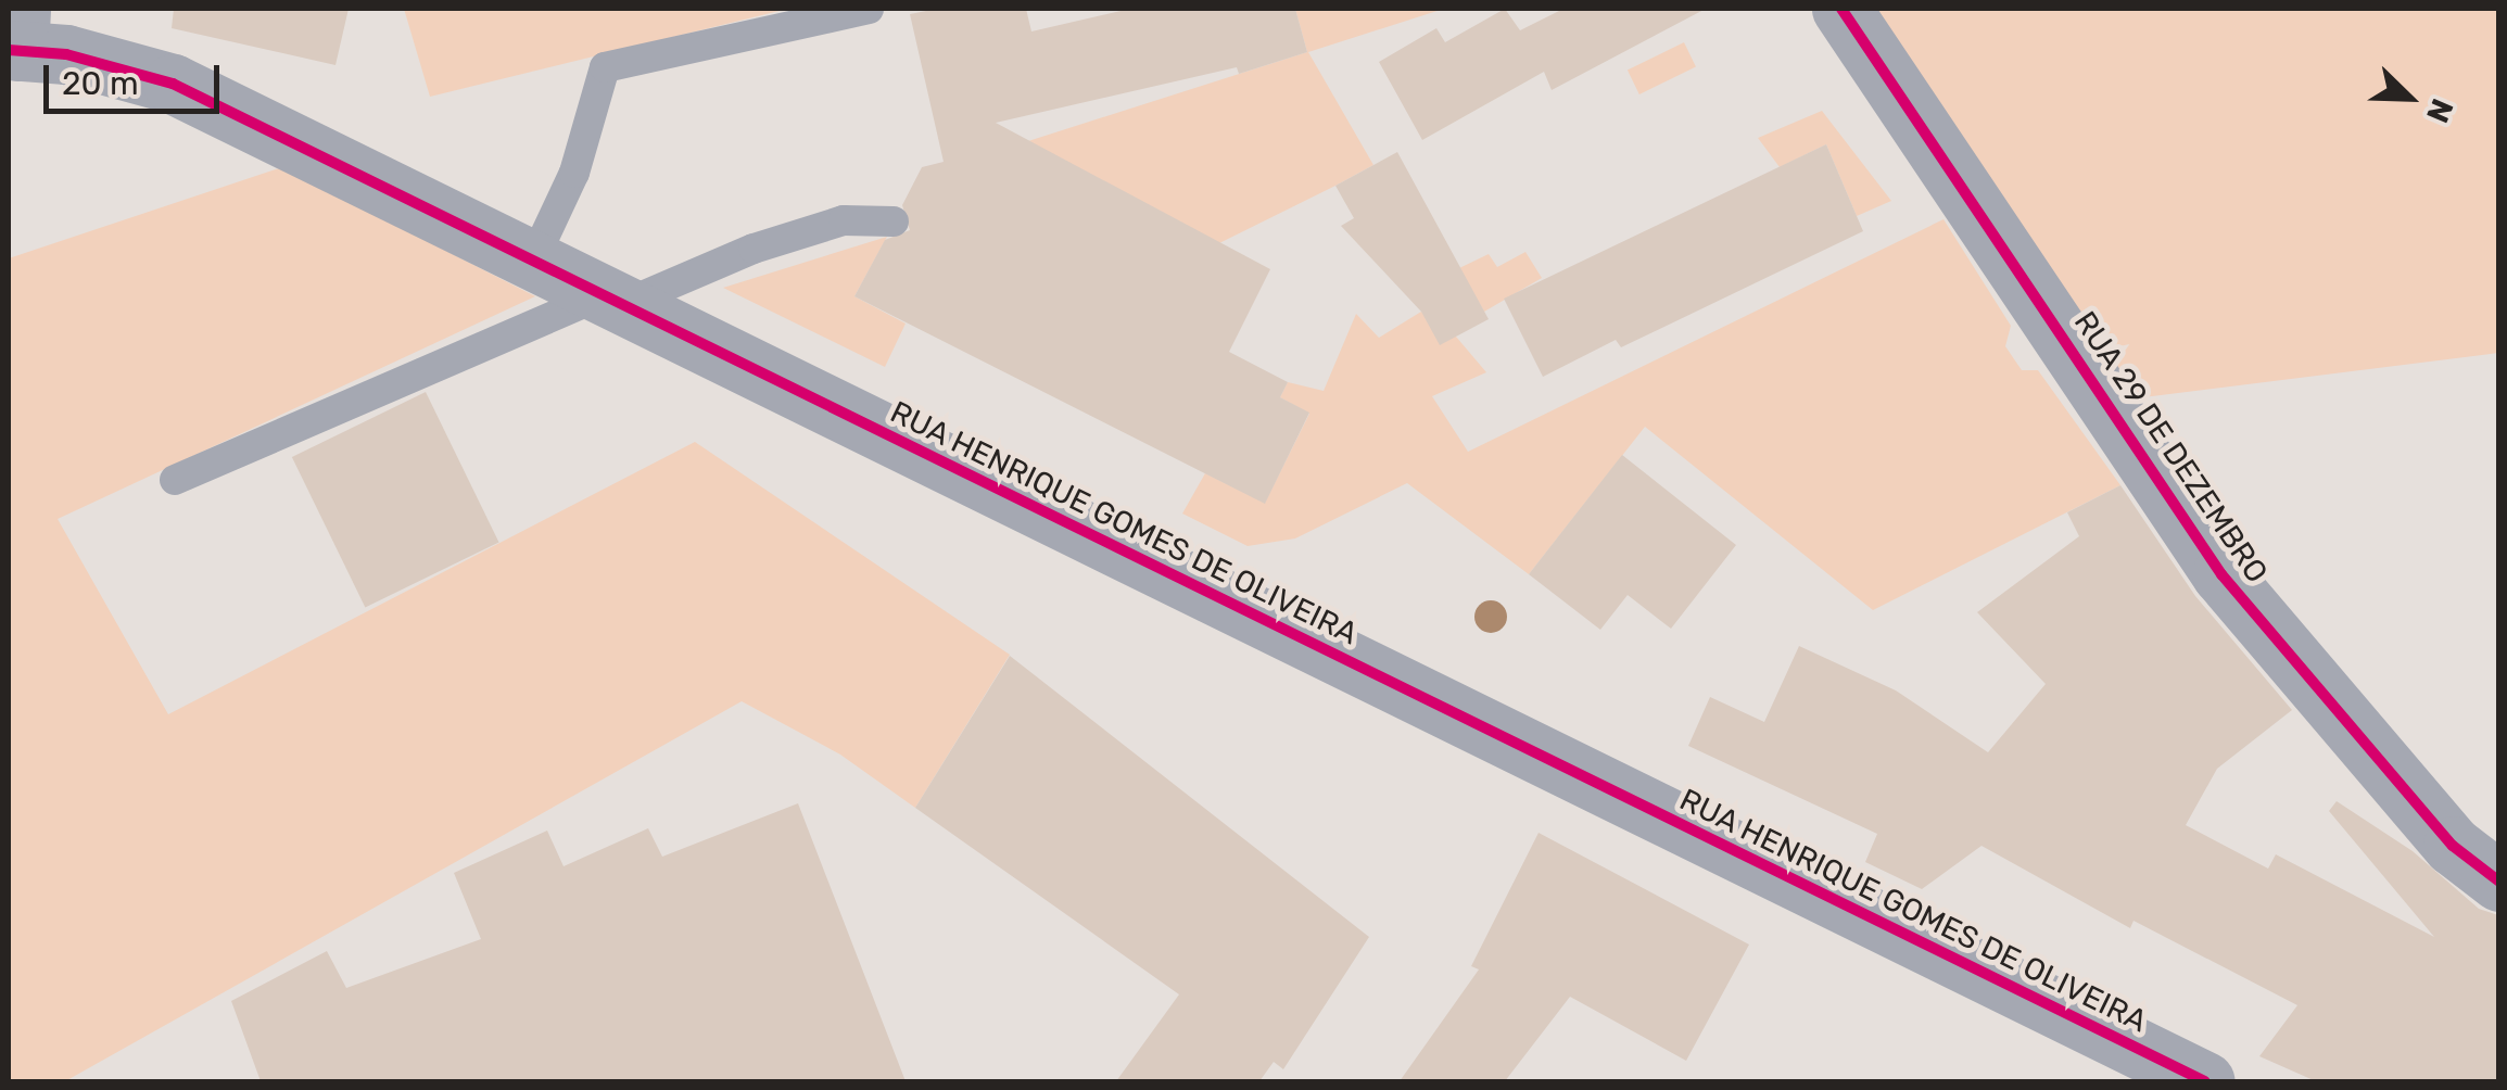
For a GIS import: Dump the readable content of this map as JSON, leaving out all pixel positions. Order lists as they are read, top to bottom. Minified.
{"streets":{"street":["RUA 29 DE DEZEMBRO","RUA HENRIQUE GOMES DE OLIVEIRA"]},"scale_bar":"20 m","north":"bottom right"}
